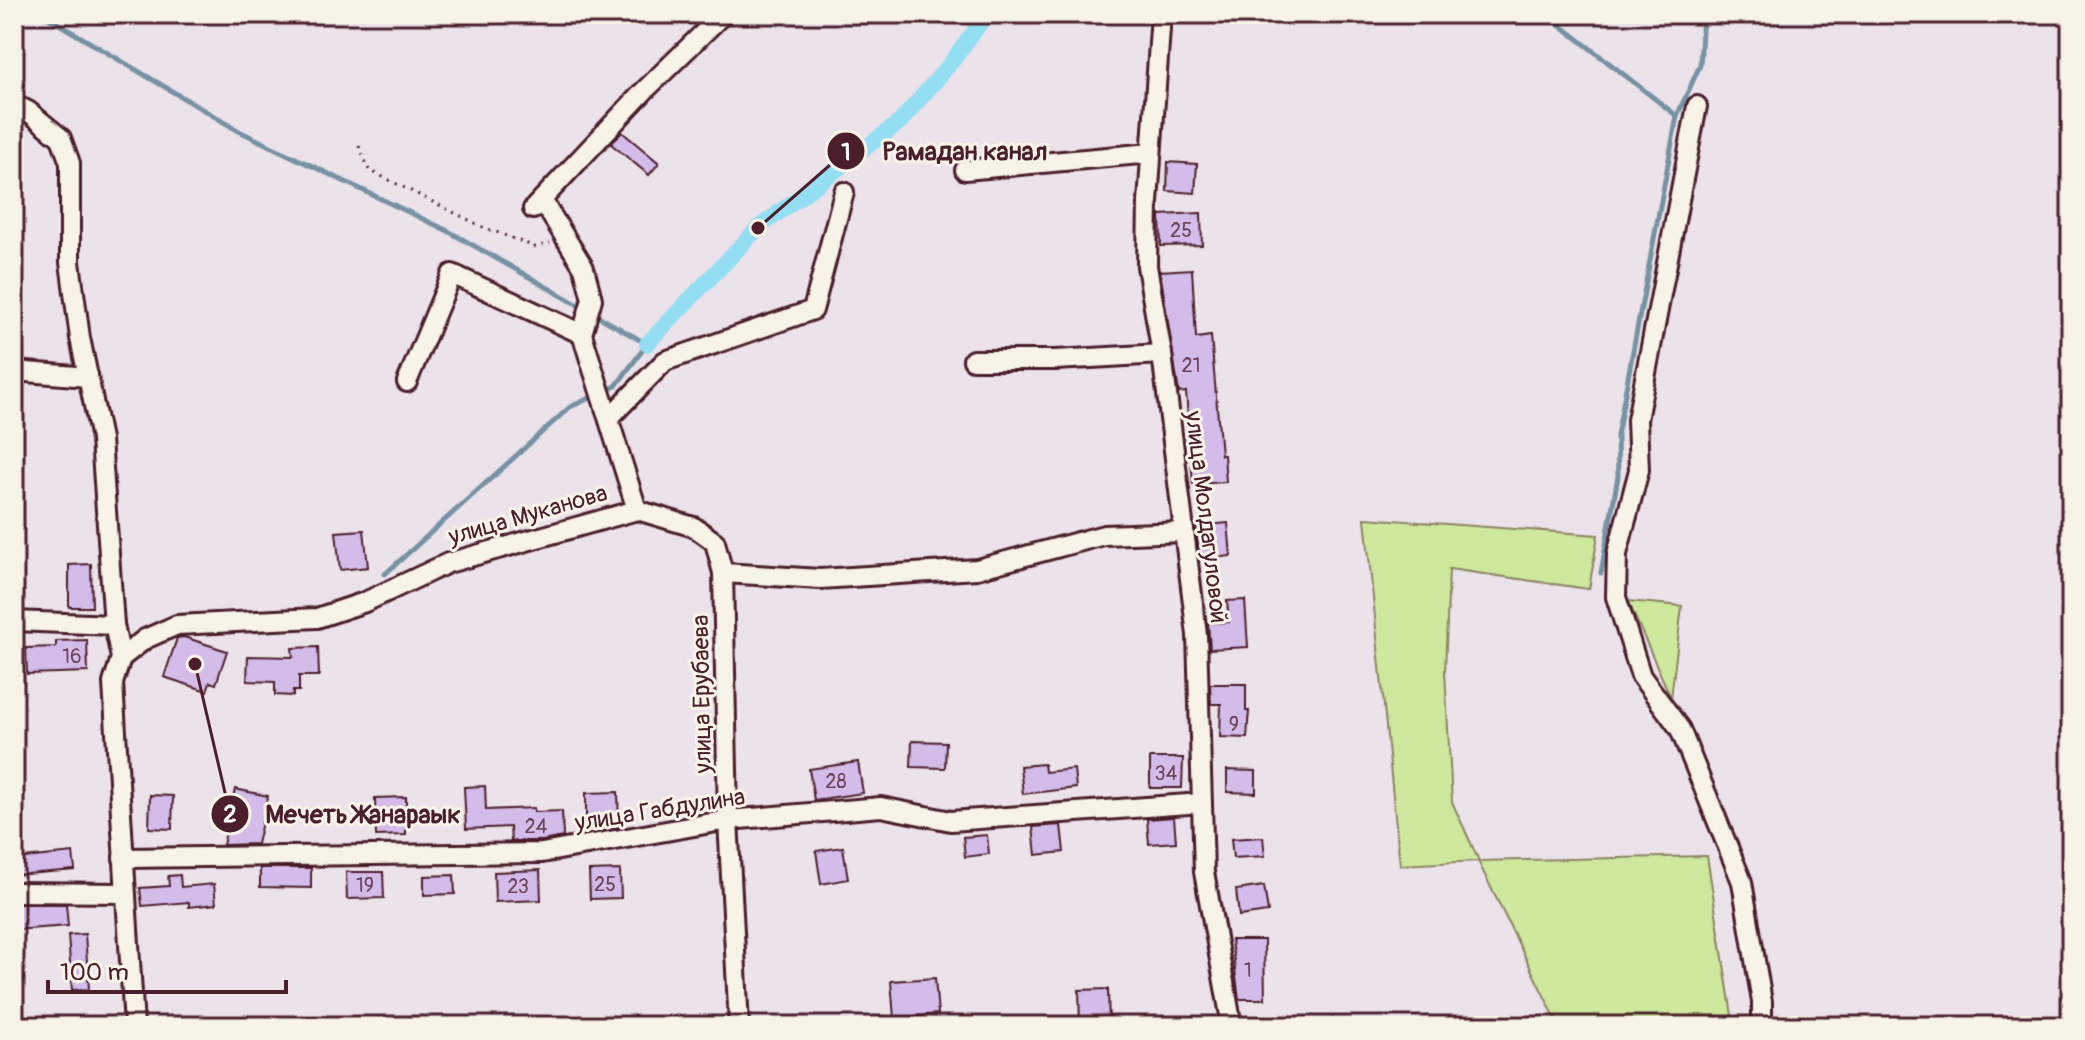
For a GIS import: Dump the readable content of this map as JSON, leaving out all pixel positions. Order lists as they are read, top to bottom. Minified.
{"streets":{"street":["улица Муканова","улица Молдагуловой","улица Ерубаева","улица Габдулина"]},"crossings":[["улица Муканова","улица Ерубаева"],["улица Молдагуловой","улица Габдулина"],["улица Ерубаева","улица Габдулина"]],"places":["Рамадан канал","Мечеть Жанараык"],"house_numbers":["25","21","16","9","34","28","24","25","19","23","1"],"scale_bar":"100 m"}
